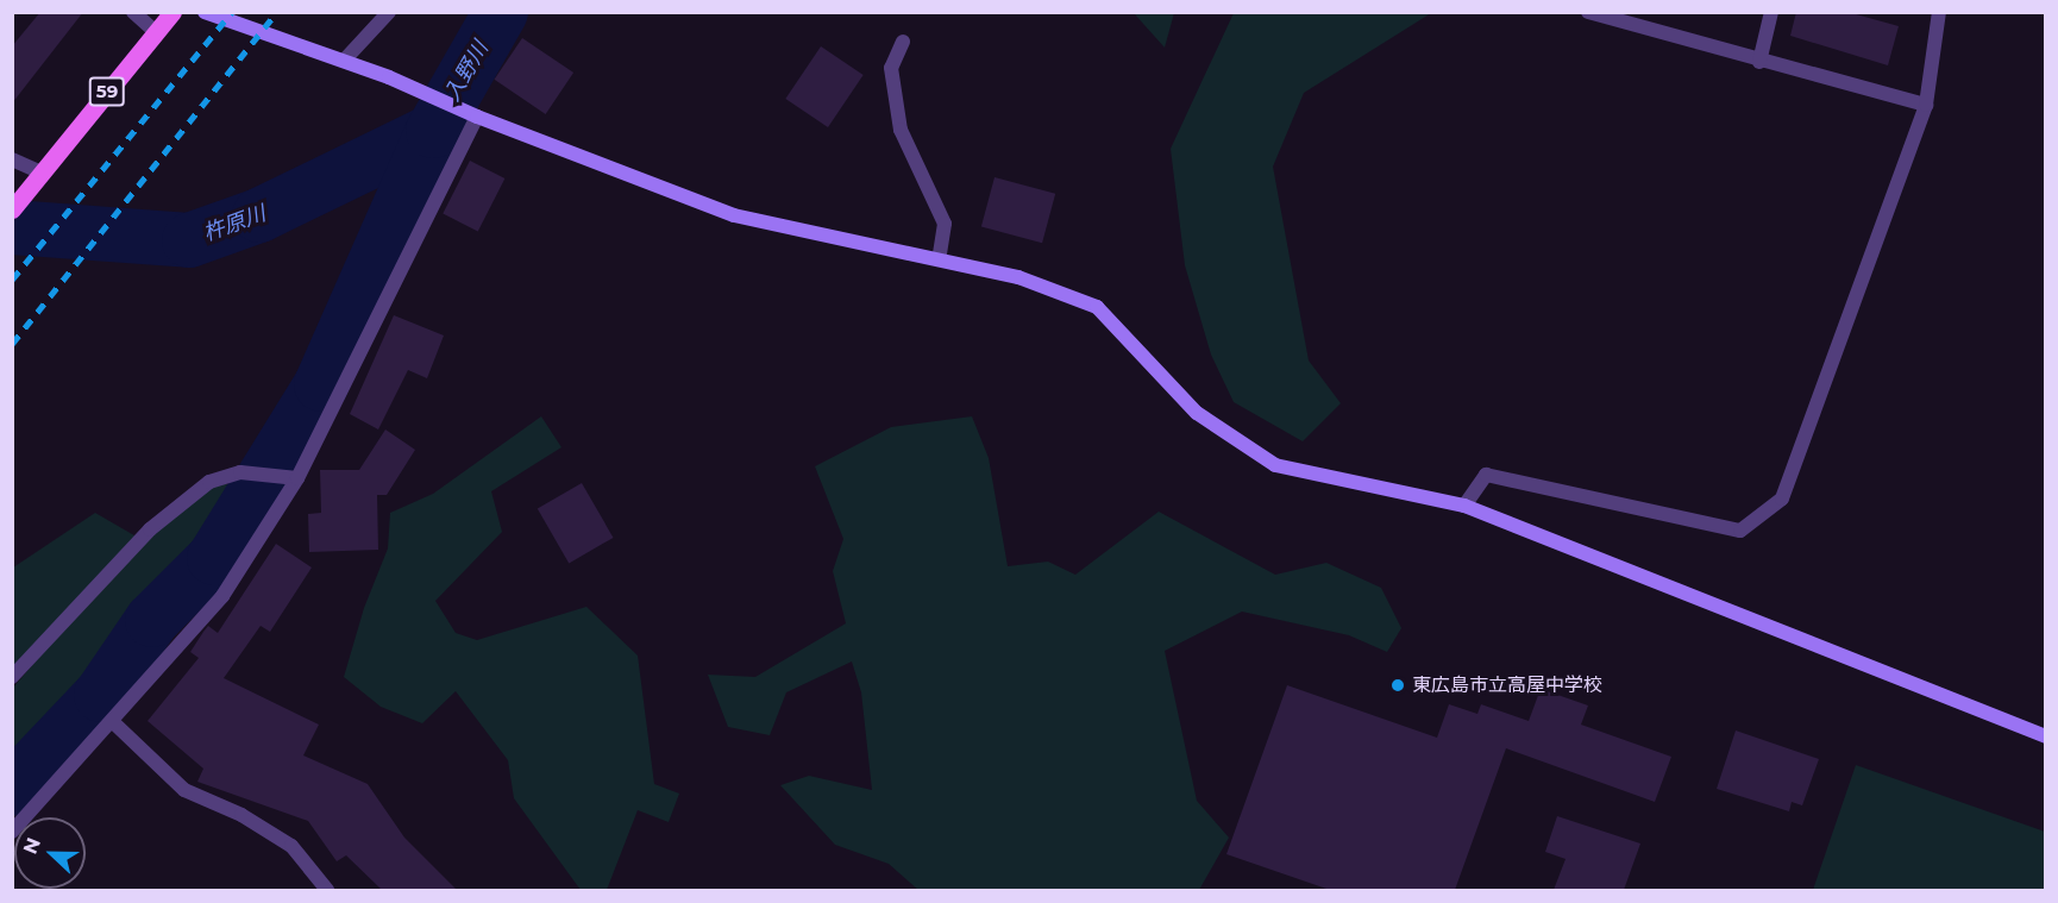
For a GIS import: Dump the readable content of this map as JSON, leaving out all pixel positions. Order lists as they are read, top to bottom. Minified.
{"streets":{"main road":["59"]},"water":["入野川","杵原川"],"places":["東広島市立高屋中学校"],"north":"left"}
